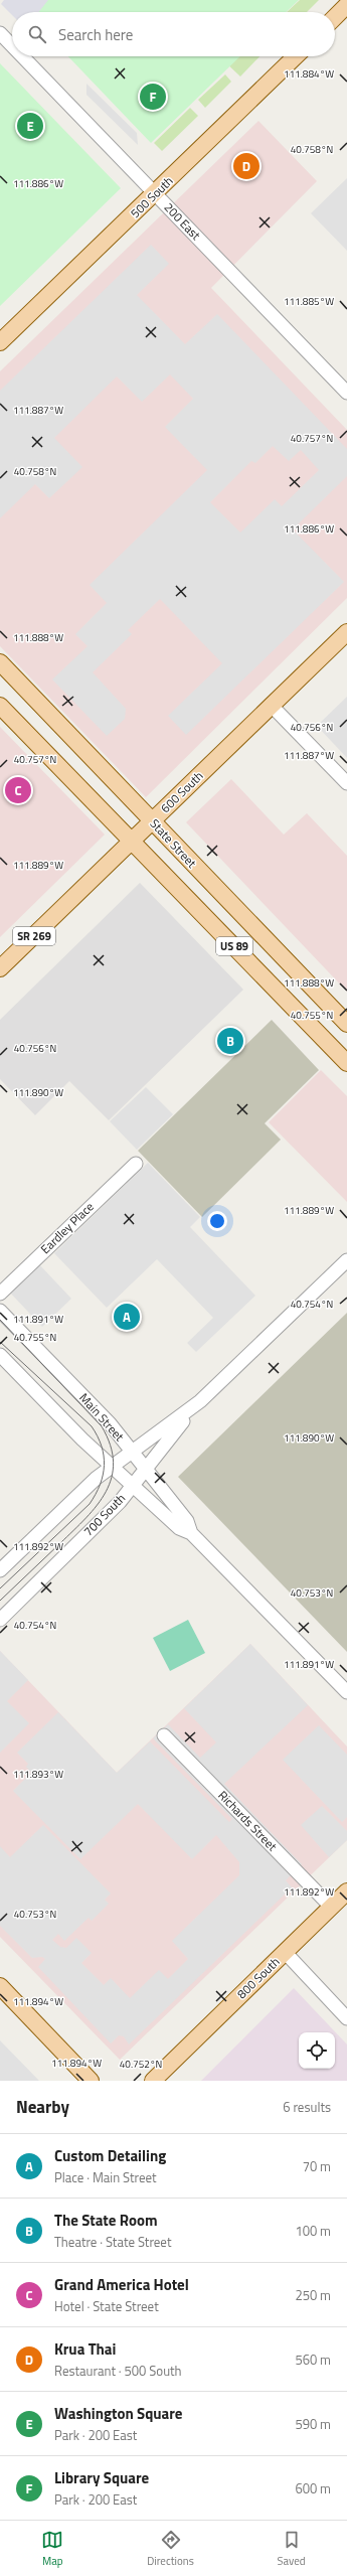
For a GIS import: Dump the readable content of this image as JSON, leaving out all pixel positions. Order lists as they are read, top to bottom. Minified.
{"streets":{"main road":["500 South","600 South","State Street","SR 269","US 89","800 South"],"street":["200 East","Eardley Place","Main Street","700 South","Richards Street"]},"crossings":[["500 South","200 East"],["600 South","State Street"],["600 South","US 89"],["Main Street","700 South"],["Richards Street","800 South"]],"page":{"search":"Search here","pins":["F","E","D","C","B","A"],"heading":["Nearby","6 results"],"list":[{"mark":"A","name":"Custom Detailing","note":"Place · Main Street","value":"70 m"},{"mark":"B","name":"The State Room","note":"Theatre · State Street","value":"100 m"},{"mark":"C","name":"Grand America Hotel","note":"Hotel · State Street","value":"250 m"},{"mark":"D","name":"Krua Thai","note":"Restaurant · 500 South","value":"560 m"},{"mark":"E","name":"Washington Square","note":"Park · 200 East","value":"590 m"},{"mark":"F","name":"Library Square","note":"Park · 200 East","value":"600 m"}],"nav":["Map","Directions","Saved"]},"coordinates":["111.884°W","40.758°N","111.886°W","111.885°W","111.887°W","40.757°N","111.888°W","40.756°N","111.889°W","40.755°N","111.890°W","40.754°N","111.891°W","111.892°W","40.753°N","111.893°W","111.894°W","40.752°N"]}
